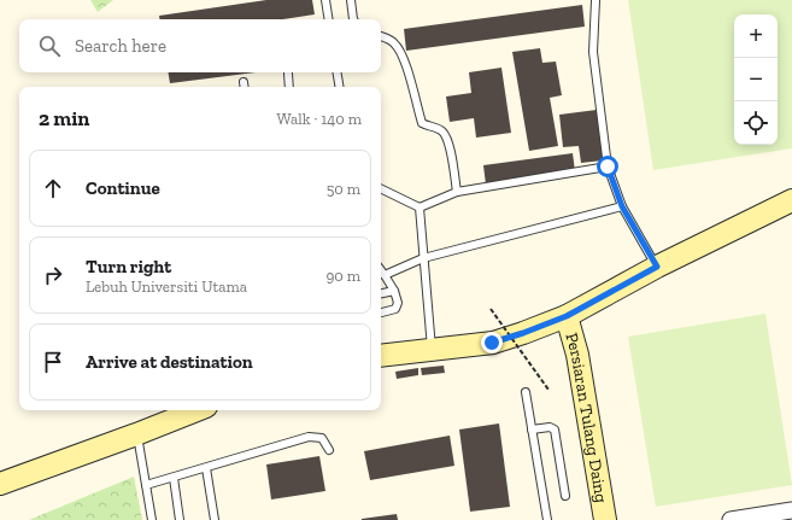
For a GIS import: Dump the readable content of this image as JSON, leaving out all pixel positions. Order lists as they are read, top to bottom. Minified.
{"streets":{"street":["Persiaran Tulang Daing"]},"page":{"map_buttons":["+","−"],"search":"Search here","heading":["2 min","Walk · 140 m"],"list":[["Continue","50 m"],["Turn right","Lebuh Universiti Utama","90 m"],"Arrive at destination"]}}
